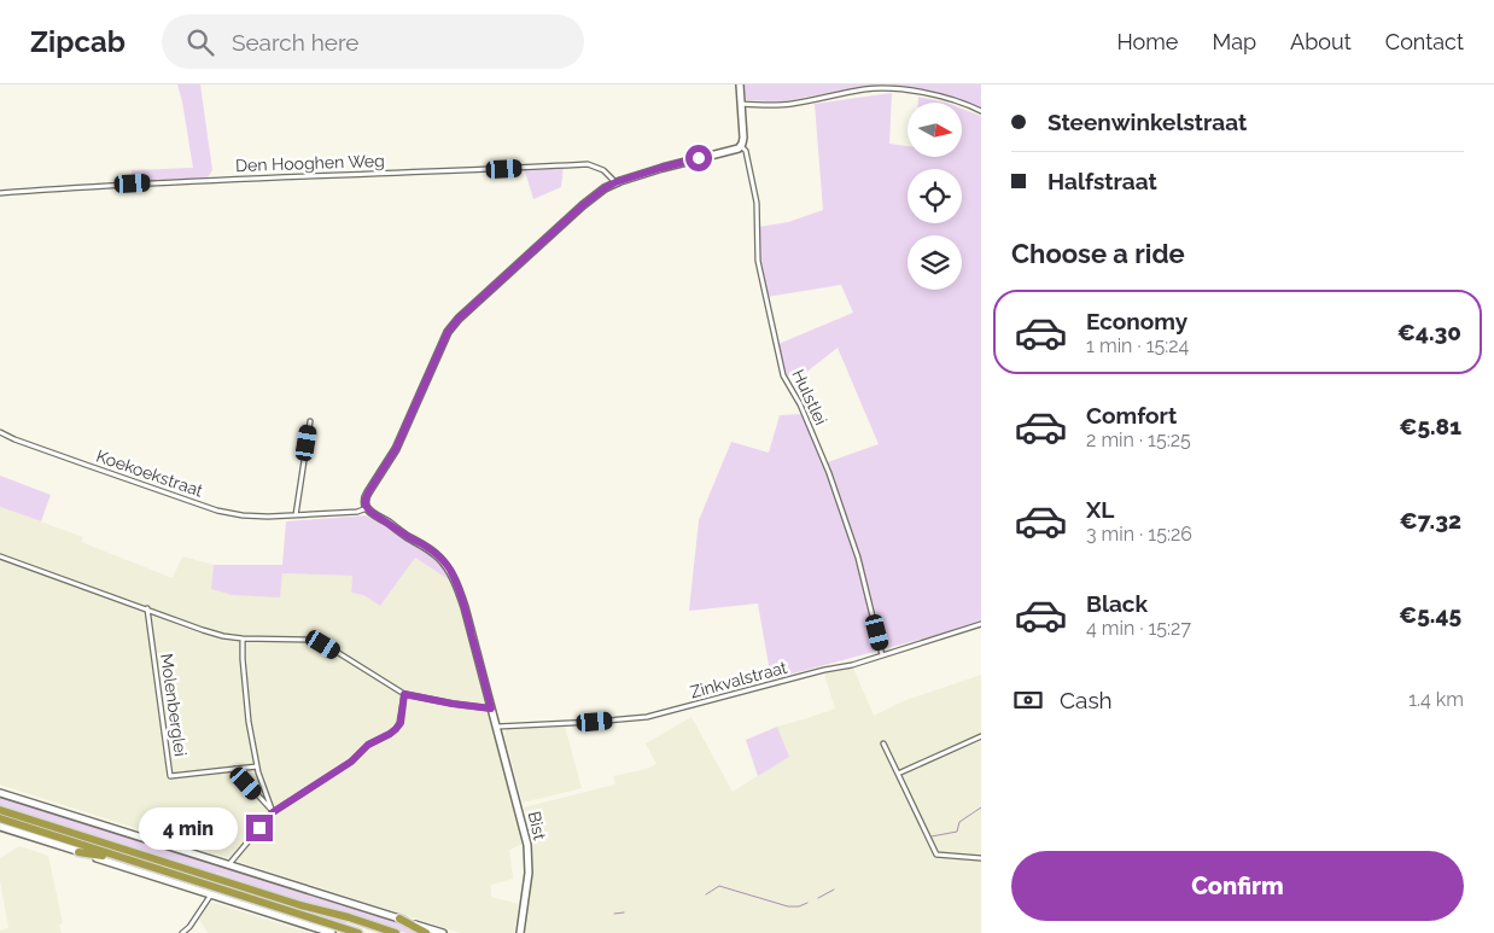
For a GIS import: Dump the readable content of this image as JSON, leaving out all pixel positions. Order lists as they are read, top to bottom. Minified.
{"streets":{"street":["Den Hooghen Weg","Hulstlei","Koekoekstraat","Zinkvalstraat","Molenberglei","Bist"]},"crossings":[["Hulstlei","Zinkvalstraat"],["Koekoekstraat","Bist"],["Zinkvalstraat","Bist"]],"north":"right","page":{"header":"Zipcab","search":"Search here","nav":["Home","Map","About","Contact"],"banner":["Steenwinkelstraat","Halfstraat"],"heading":"Choose a ride","list":[{"name":"Economy","note":"1 min · 15:24","value":"€4.30"},{"name":"Comfort","note":"2 min · 15:25","value":"€5.81"},{"name":"XL","note":"3 min · 15:26","value":"€7.32"},{"name":"Black","note":"4 min · 15:27","value":"€5.45"}],"pay":["Cash","1.4 km"],"bubble":"4 min","buttons":"Confirm"}}
